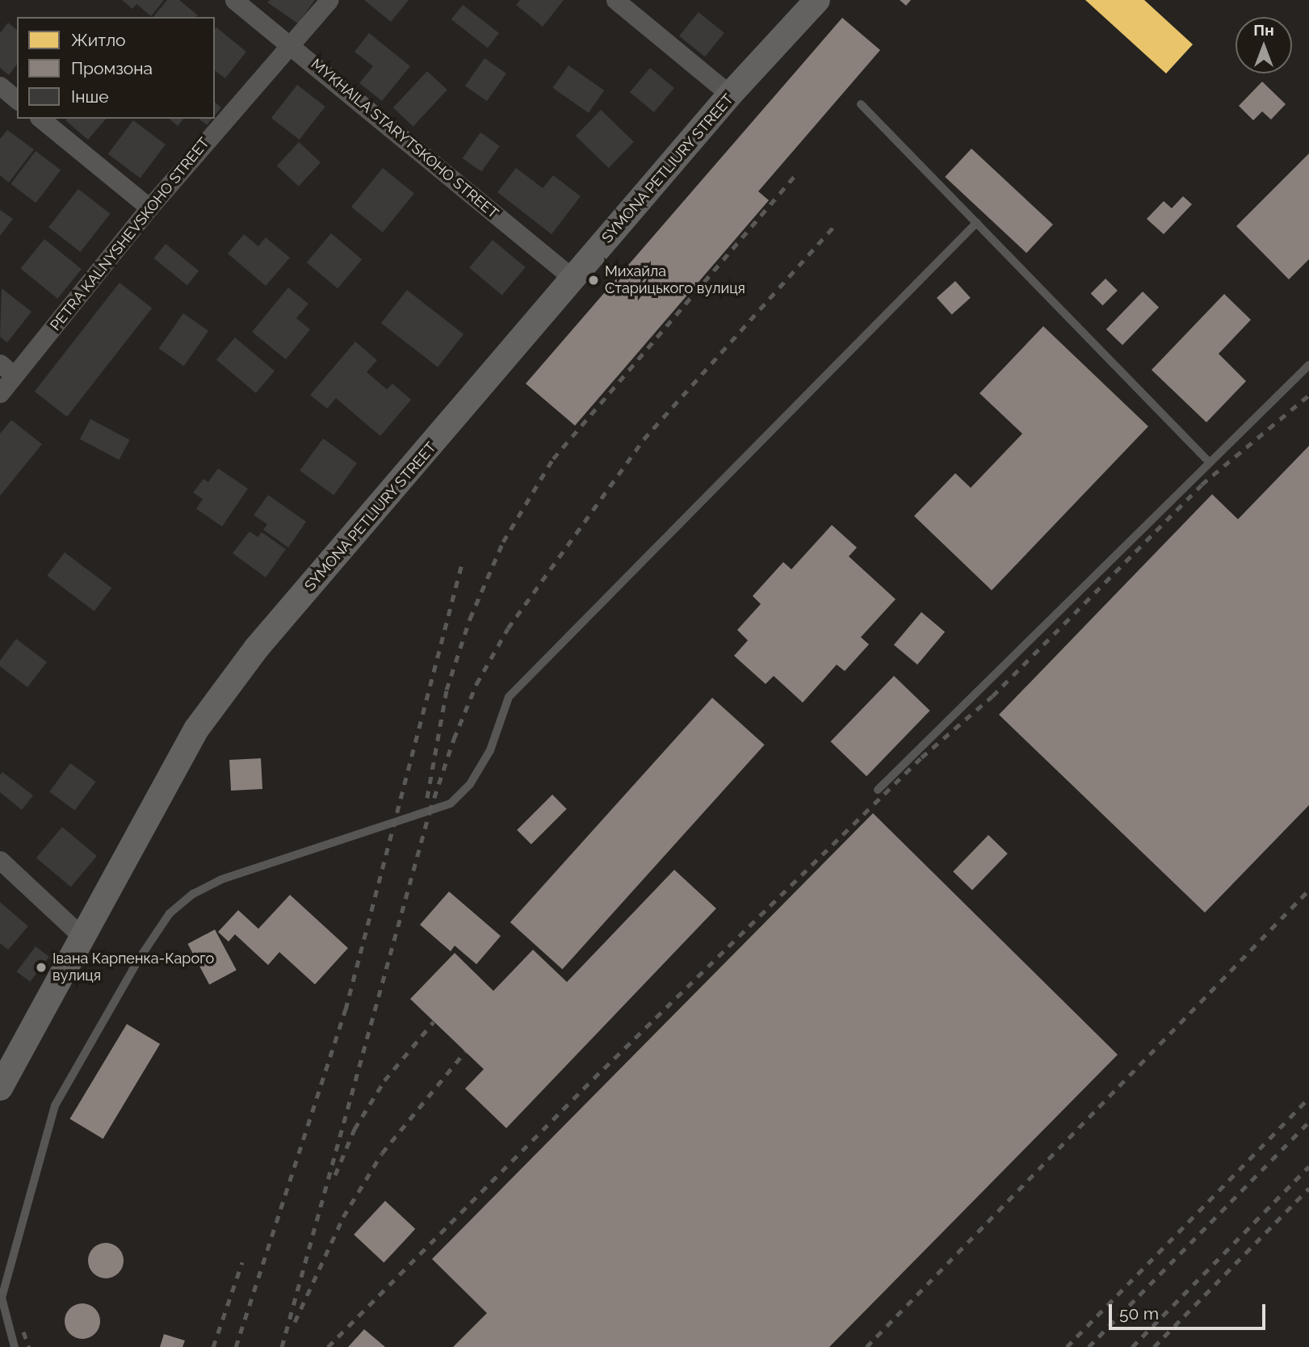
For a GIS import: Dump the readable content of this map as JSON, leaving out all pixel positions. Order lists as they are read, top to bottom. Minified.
{"streets":{"main road":["SYMONA PETLIURY STREET"],"street":["MYKHAILA STARYTSKOHO STREET","PETRA KALNYSHEVSKOHO STREET"]},"crossings":[["MYKHAILA STARYTSKOHO STREET","SYMONA PETLIURY STREET"],["MYKHAILA STARYTSKOHO STREET","PETRA KALNYSHEVSKOHO STREET"]],"places":["Михайла Старицького вулиця","Івана Карпенка-Карого вулиця"],"legend":["Житло","Промзона","Інше"],"scale_bar":"50 m","north":"top"}
